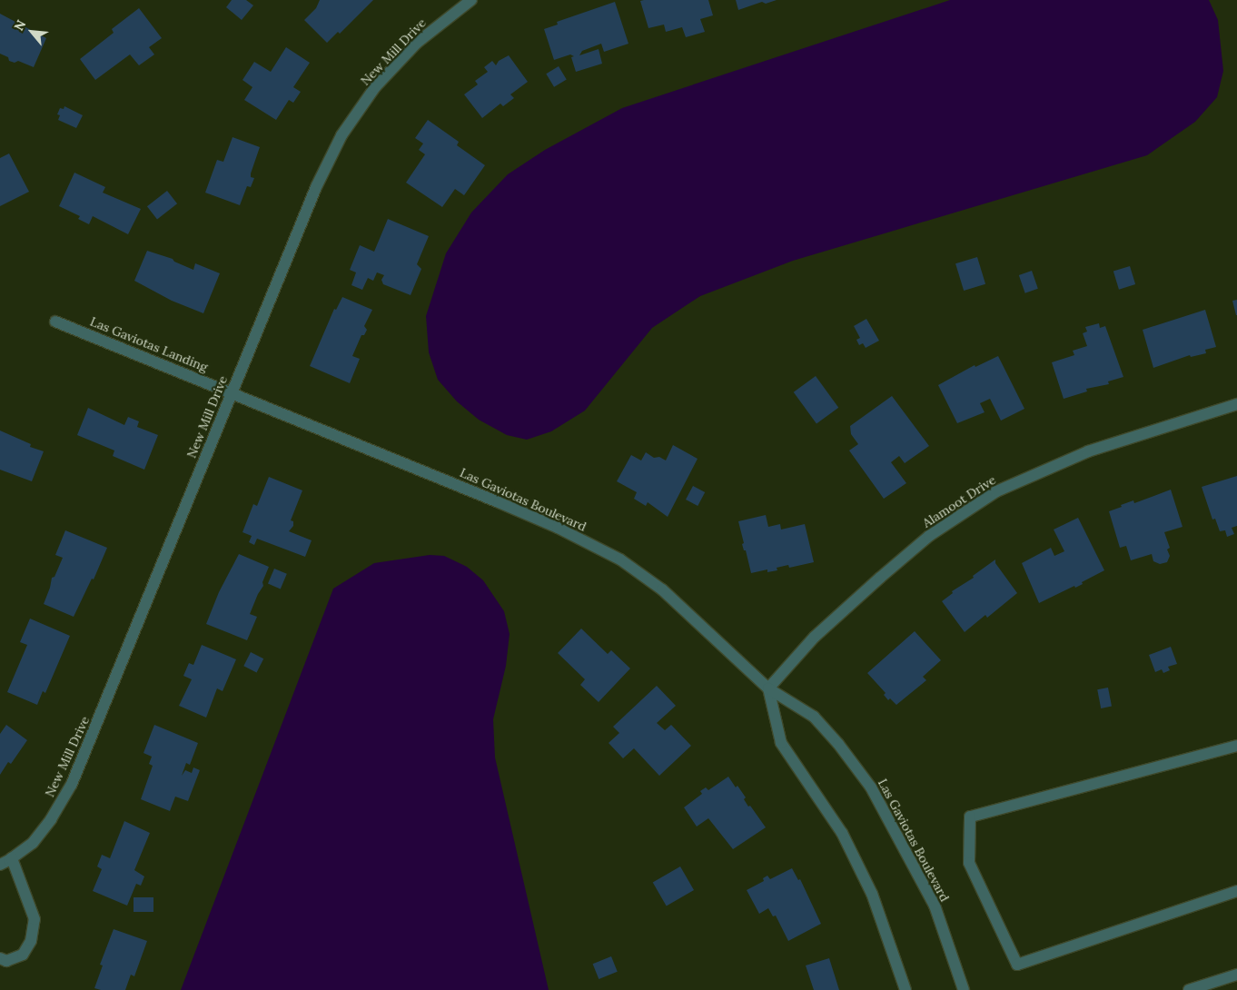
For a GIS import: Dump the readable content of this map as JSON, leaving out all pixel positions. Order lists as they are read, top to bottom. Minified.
{"streets":{"street":["New Mill Drive","Las Gaviotas Landing","Las Gaviotas Boulevard","Alamoot Drive"]},"crossings":[["New Mill Drive","Las Gaviotas Landing"],["New Mill Drive","Las Gaviotas Boulevard"],["Las Gaviotas Landing","Las Gaviotas Boulevard"],["Las Gaviotas Boulevard","Alamoot Drive"]],"north":"top left"}
